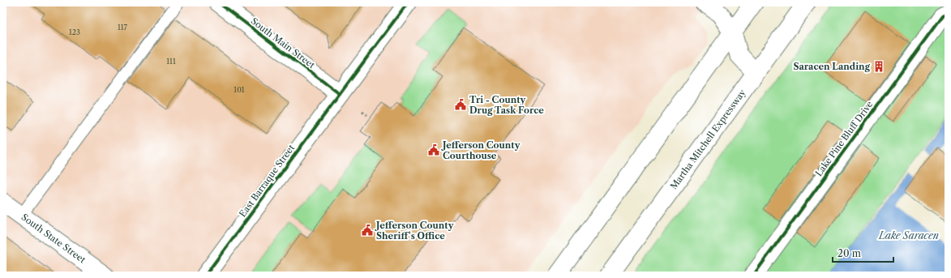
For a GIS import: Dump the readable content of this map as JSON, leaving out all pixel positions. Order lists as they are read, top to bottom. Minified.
{"streets":{"main road":["South Main Street","Lake Pine Bluff Drive","Martha Mitchell Expressway","East Barraque Street","South State Street"]},"crossings":[["South Main Street","East Barraque Street"]],"water":["Lake Saracen"],"places":{"building":["Saracen Landing"],"public building":["Tri - County Drug Task Force","Jefferson County Courthouse","Jefferson County Sheriff's Office"]},"house_numbers":["117","123","111","101"],"scale_bar":"20 m"}
